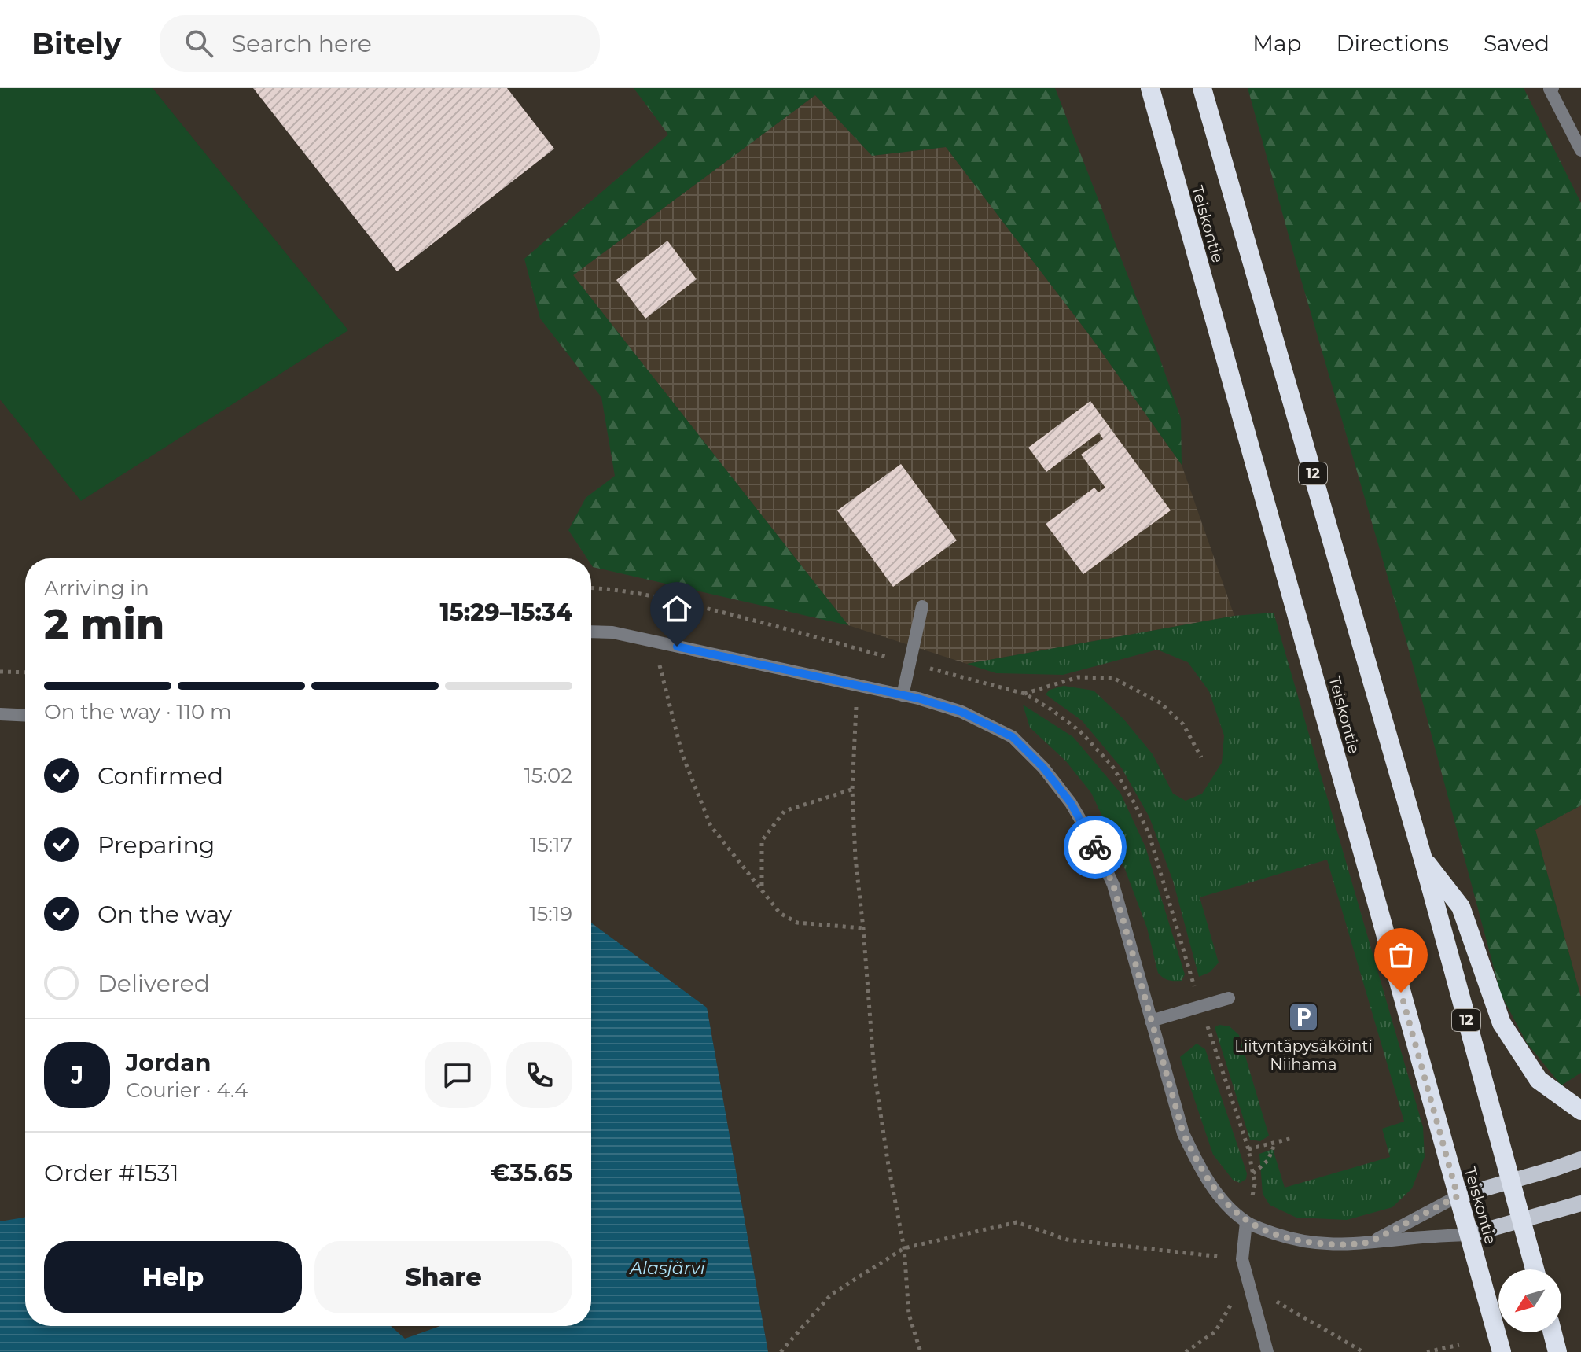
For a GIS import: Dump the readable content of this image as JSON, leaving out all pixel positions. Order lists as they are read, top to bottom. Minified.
{"streets":{"highway":["Teiskontie","12"]},"water":["Alasjärvi"],"places":{"parking":["Liityntäpysäköinti Niihama"]},"north":"bottom left","page":{"header":"Bitely","search":"Search here","nav":["Map","Directions","Saved"],"heading":["2 min","Arriving in","15:29–15:34"],"panel":["Jordan","Courier · 4.4","Order #1531","€35.65"],"bar":"On the way · 110 m","list":[["Confirmed","15:02"],["Preparing","15:17"],["On the way","15:19"],"Delivered"],"round":"J","buttons":["Help","Share"]}}
